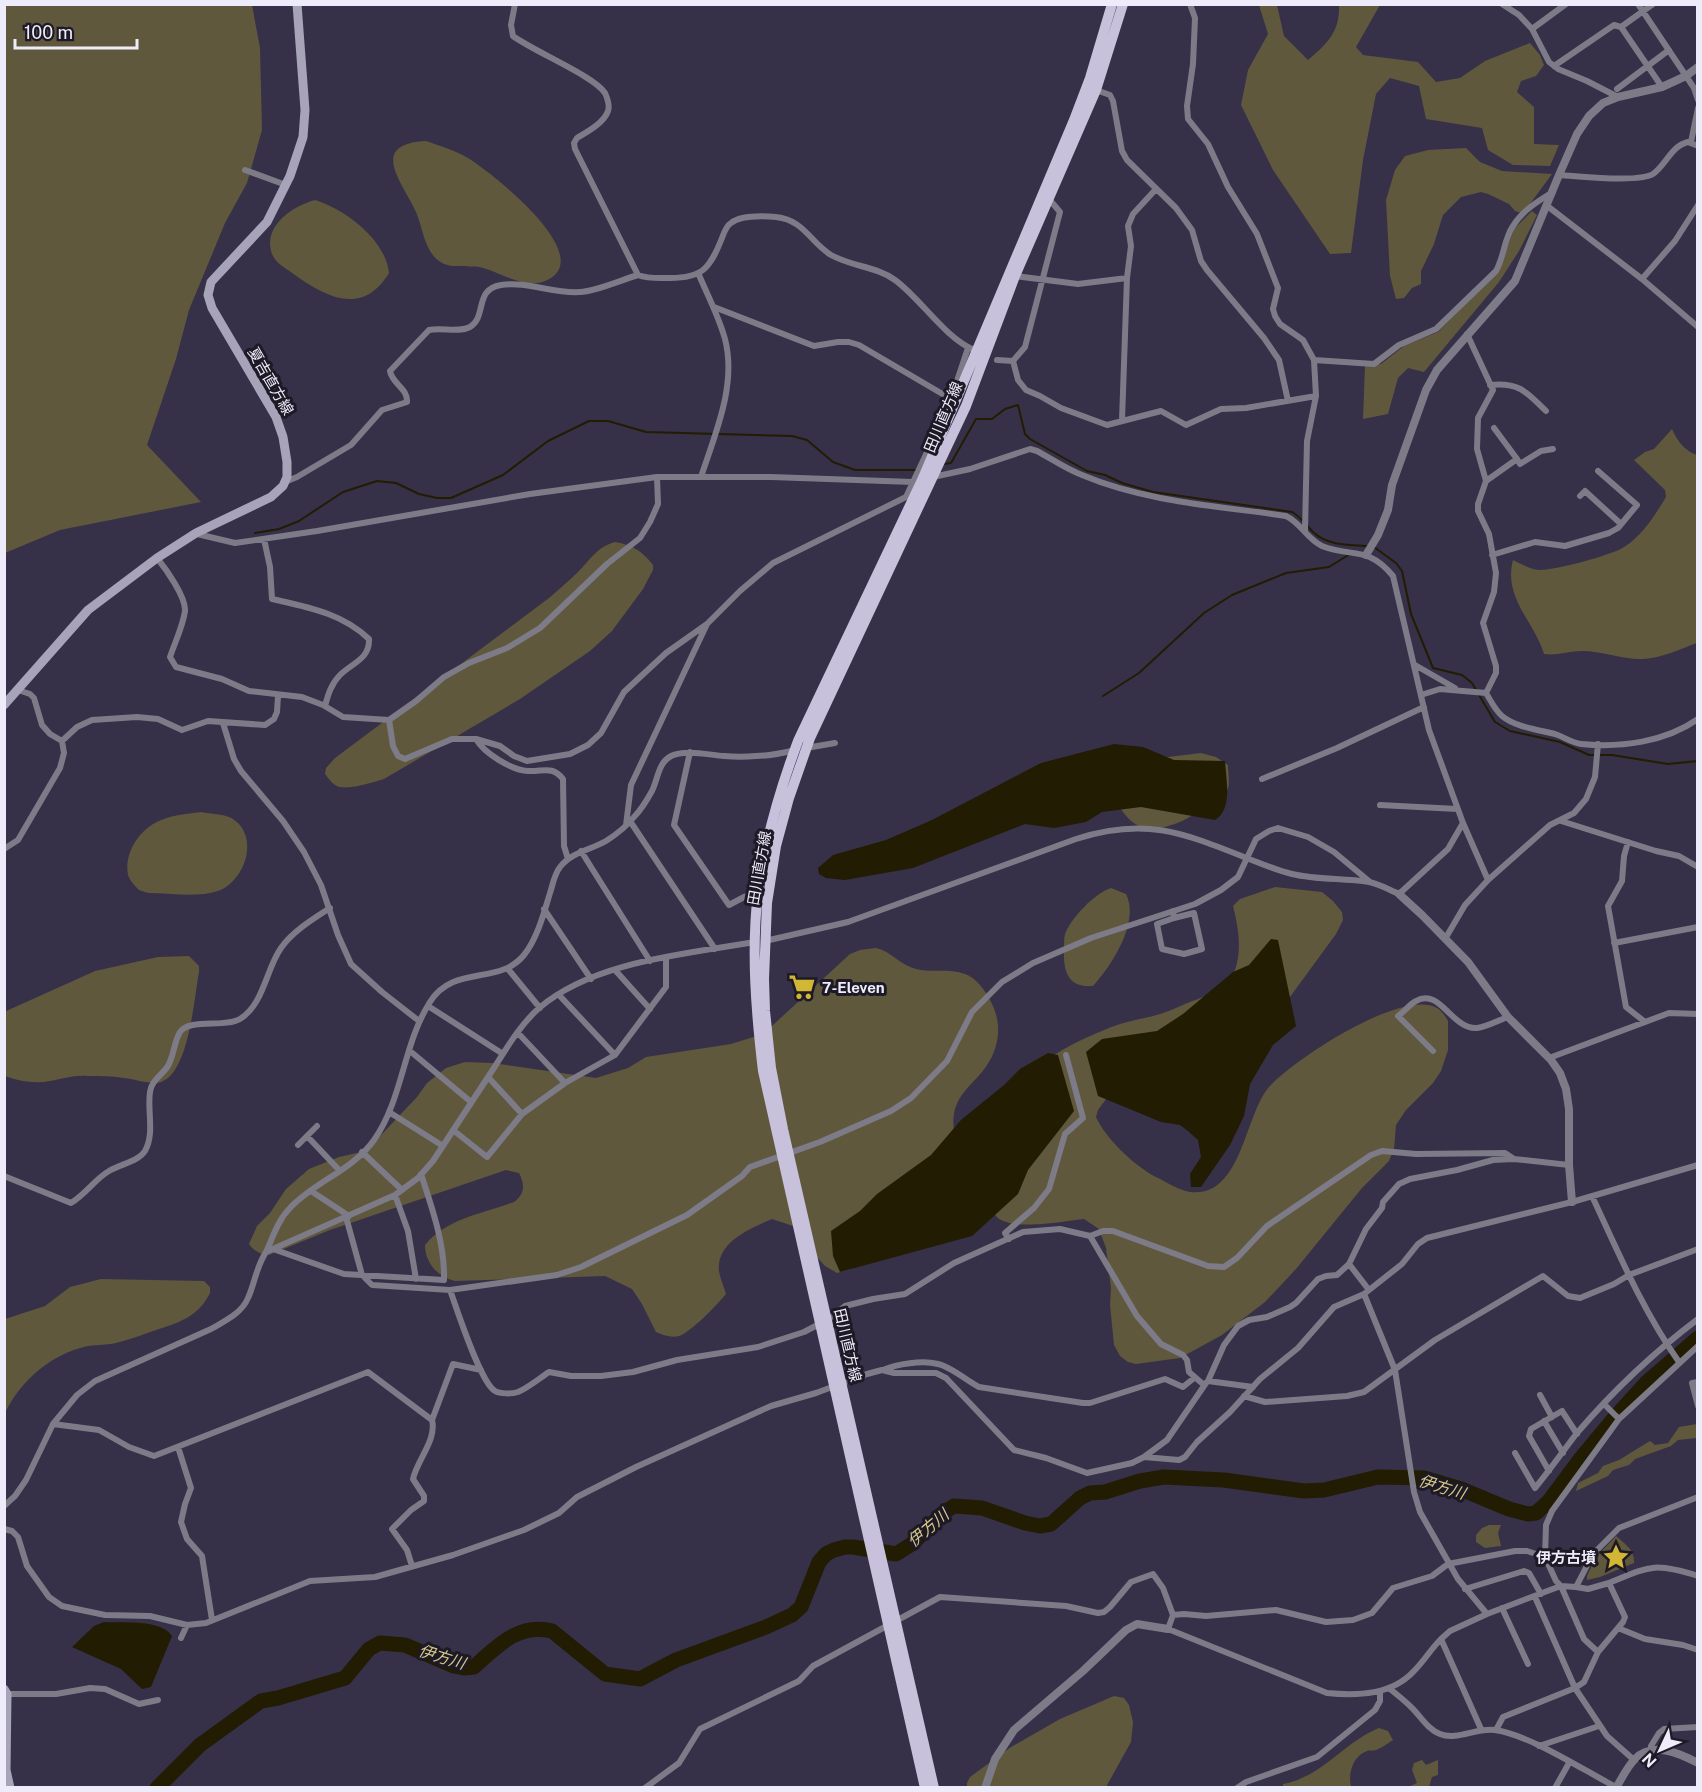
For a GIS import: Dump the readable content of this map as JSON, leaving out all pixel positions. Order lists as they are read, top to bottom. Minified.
{"streets":{"main road":["夏吉直方線","田川直方線"]},"water":["伊方川"],"places":{"supermarket":["7-Eleven"],"place":["伊方古墳"]},"scale_bar":"100 m","north":"bottom left"}
